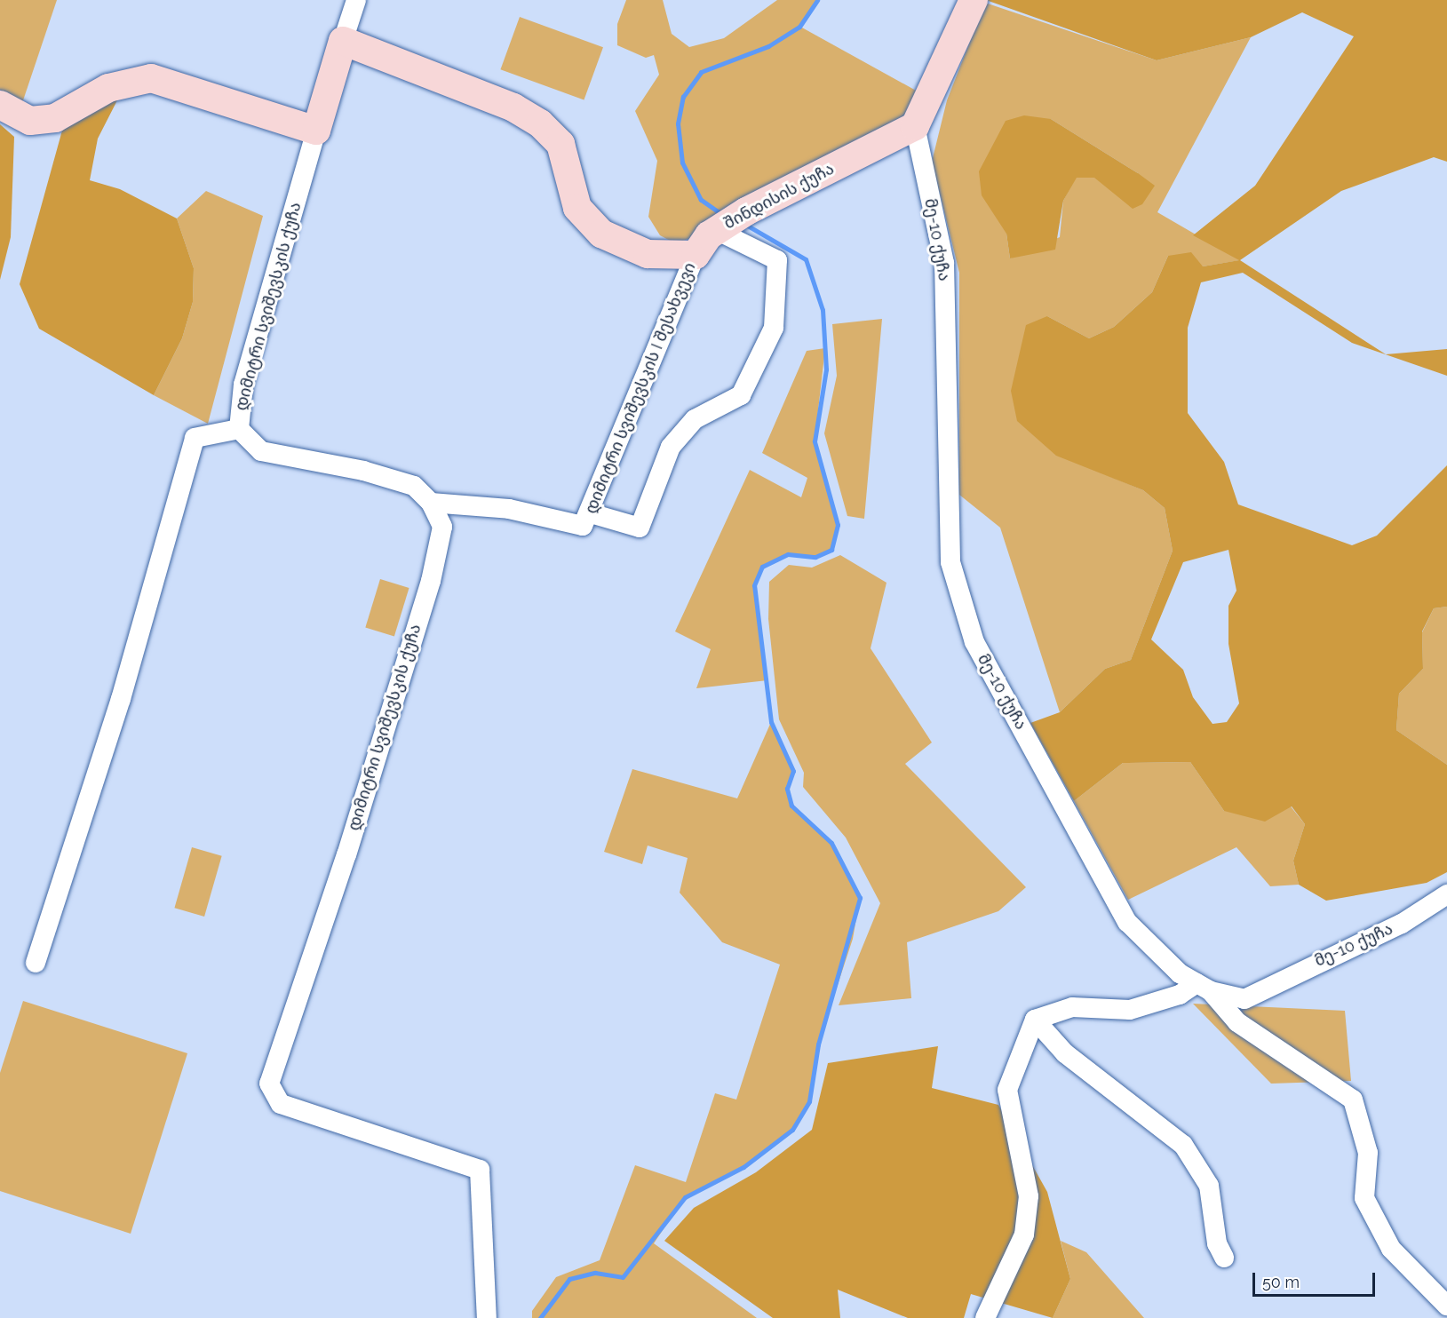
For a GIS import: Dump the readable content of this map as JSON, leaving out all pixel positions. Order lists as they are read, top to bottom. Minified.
{"streets":{"street":["შინდისის ქუჩა","მე-10 ქუჩა","დიმიტრი სვიშევსკის ქუჩა","დიმიტრი სვიშევსკის I შესახვევი"]},"crossings":[["შინდისის ქუჩა","მე-10 ქუჩა"],["შინდისის ქუჩა","დიმიტრი სვიშევსკის I შესახვევი"],["დიმიტრი სვიშევსკის ქუჩა","დიმიტრი სვიშევსკის I შესახვევი"]],"scale_bar":"50 m"}
